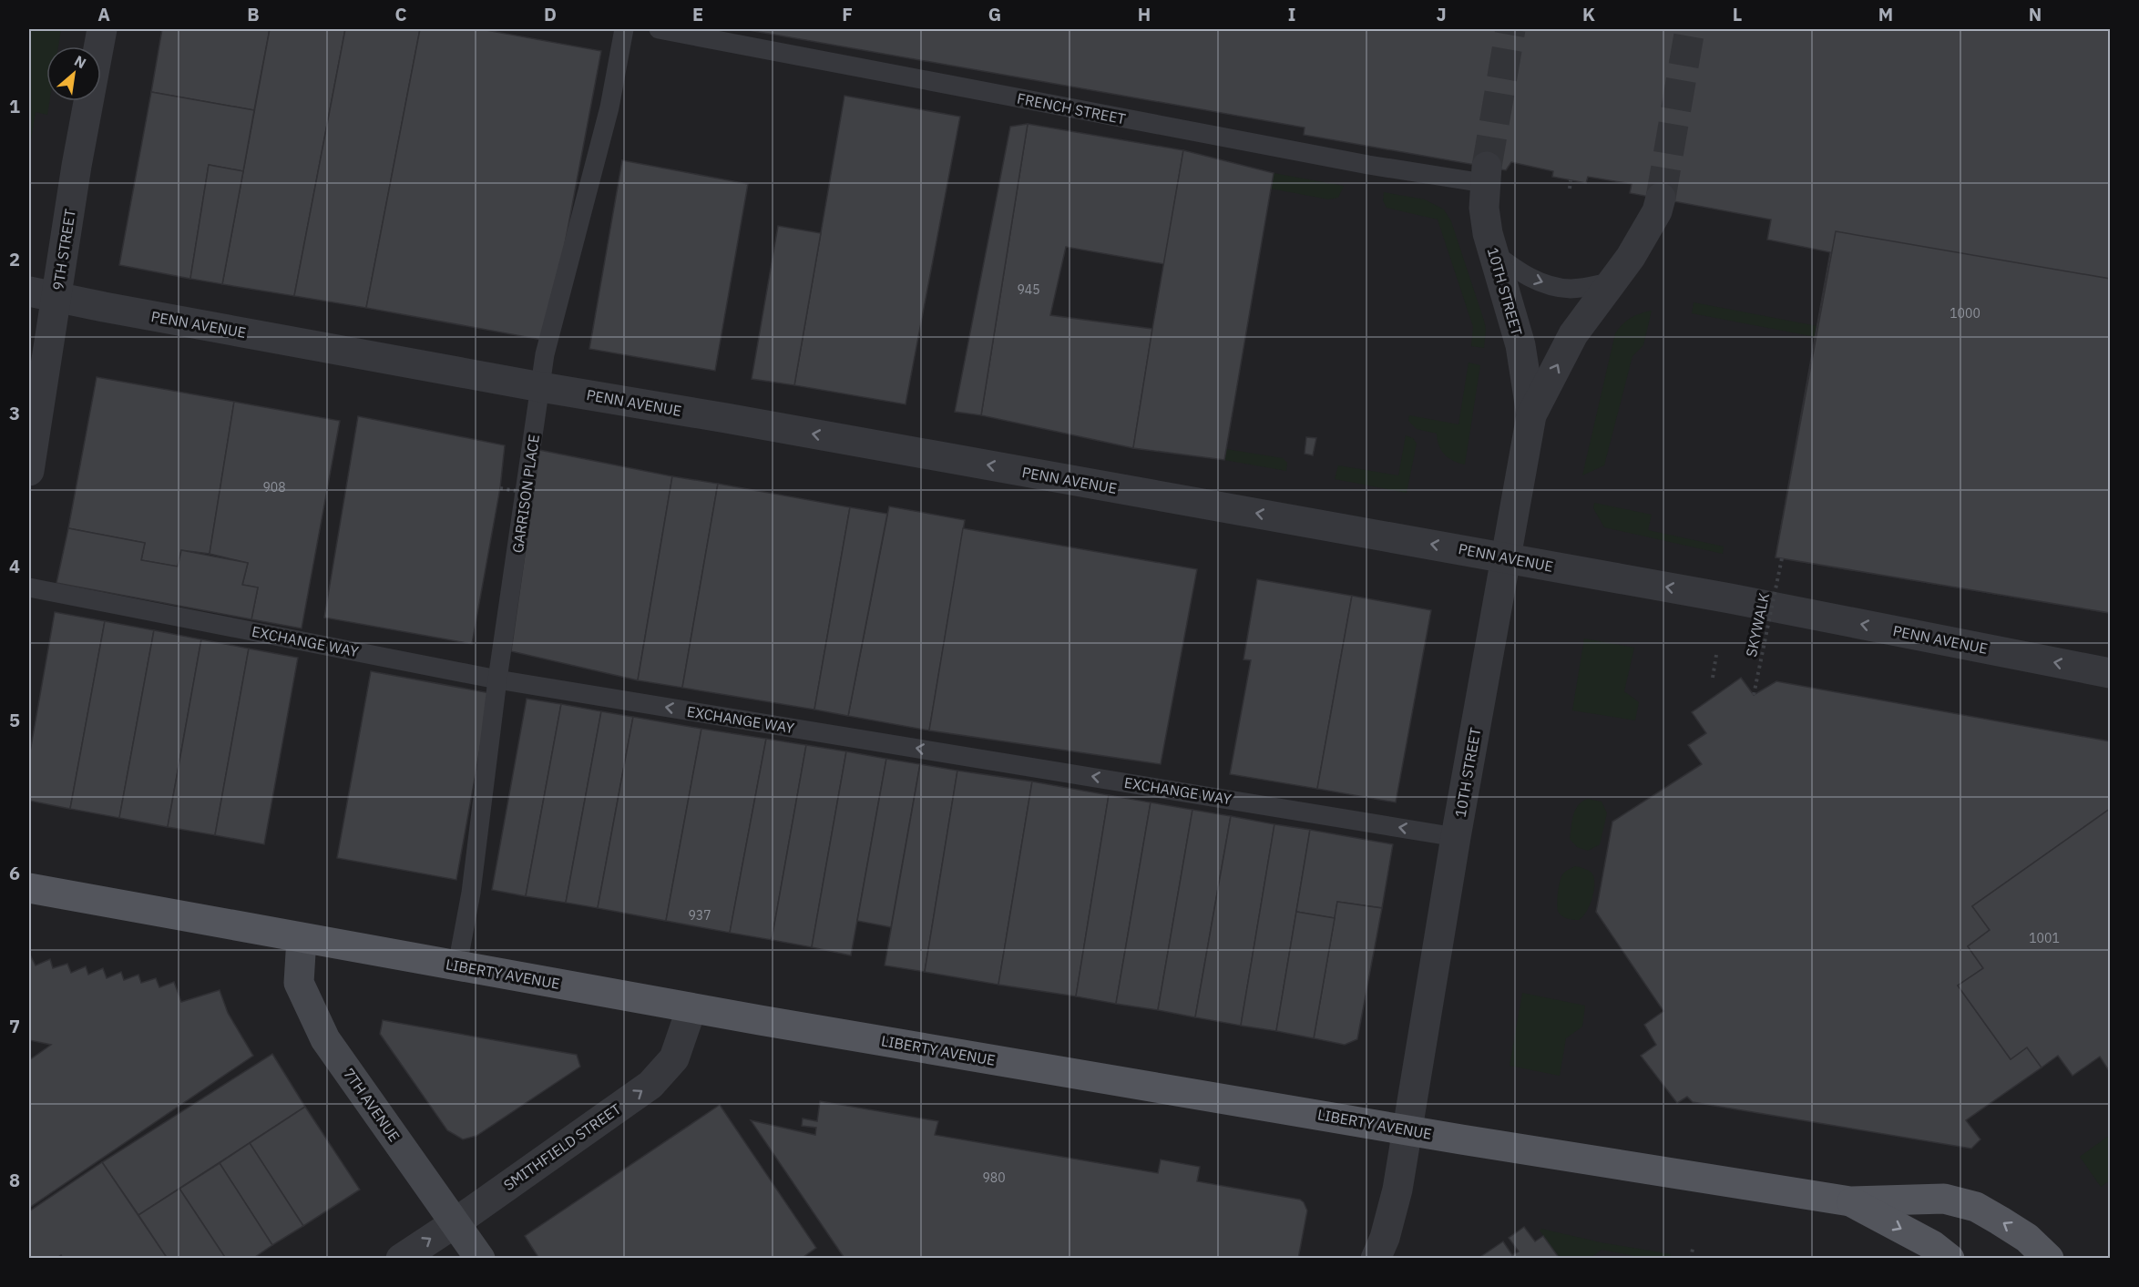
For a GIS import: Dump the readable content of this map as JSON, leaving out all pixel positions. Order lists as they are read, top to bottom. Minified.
{"streets":{"main road":["LIBERTY AVENUE","7TH AVENUE"],"street":["9TH STREET","10TH STREET","PENN AVENUE","SMITHFIELD STREET"],"lane":["FRENCH STREET","GARRISON PLACE","EXCHANGE WAY"],"path":["SKYWALK"]},"crossings":[["FRENCH STREET","10TH STREET"],["9TH STREET","PENN AVENUE"],["10TH STREET","PENN AVENUE"],["10TH STREET","EXCHANGE WAY"],["10TH STREET","LIBERTY AVENUE"],["PENN AVENUE","GARRISON PLACE"],["GARRISON PLACE","EXCHANGE WAY"],["GARRISON PLACE","LIBERTY AVENUE"],["LIBERTY AVENUE","7TH AVENUE"],["LIBERTY AVENUE","SMITHFIELD STREET"],["7TH AVENUE","SMITHFIELD STREET"]],"one_way":["PENN AVENUE","EXCHANGE WAY","SMITHFIELD STREET"],"house_numbers":["945","1000","908","937","1001","980"],"north":"top right","grid":{"columns":["A","B","C","D","E","F","G","H","I","J","K","L","M","N"],"rows":["1","2","3","4","5","6","7","8"]}}
